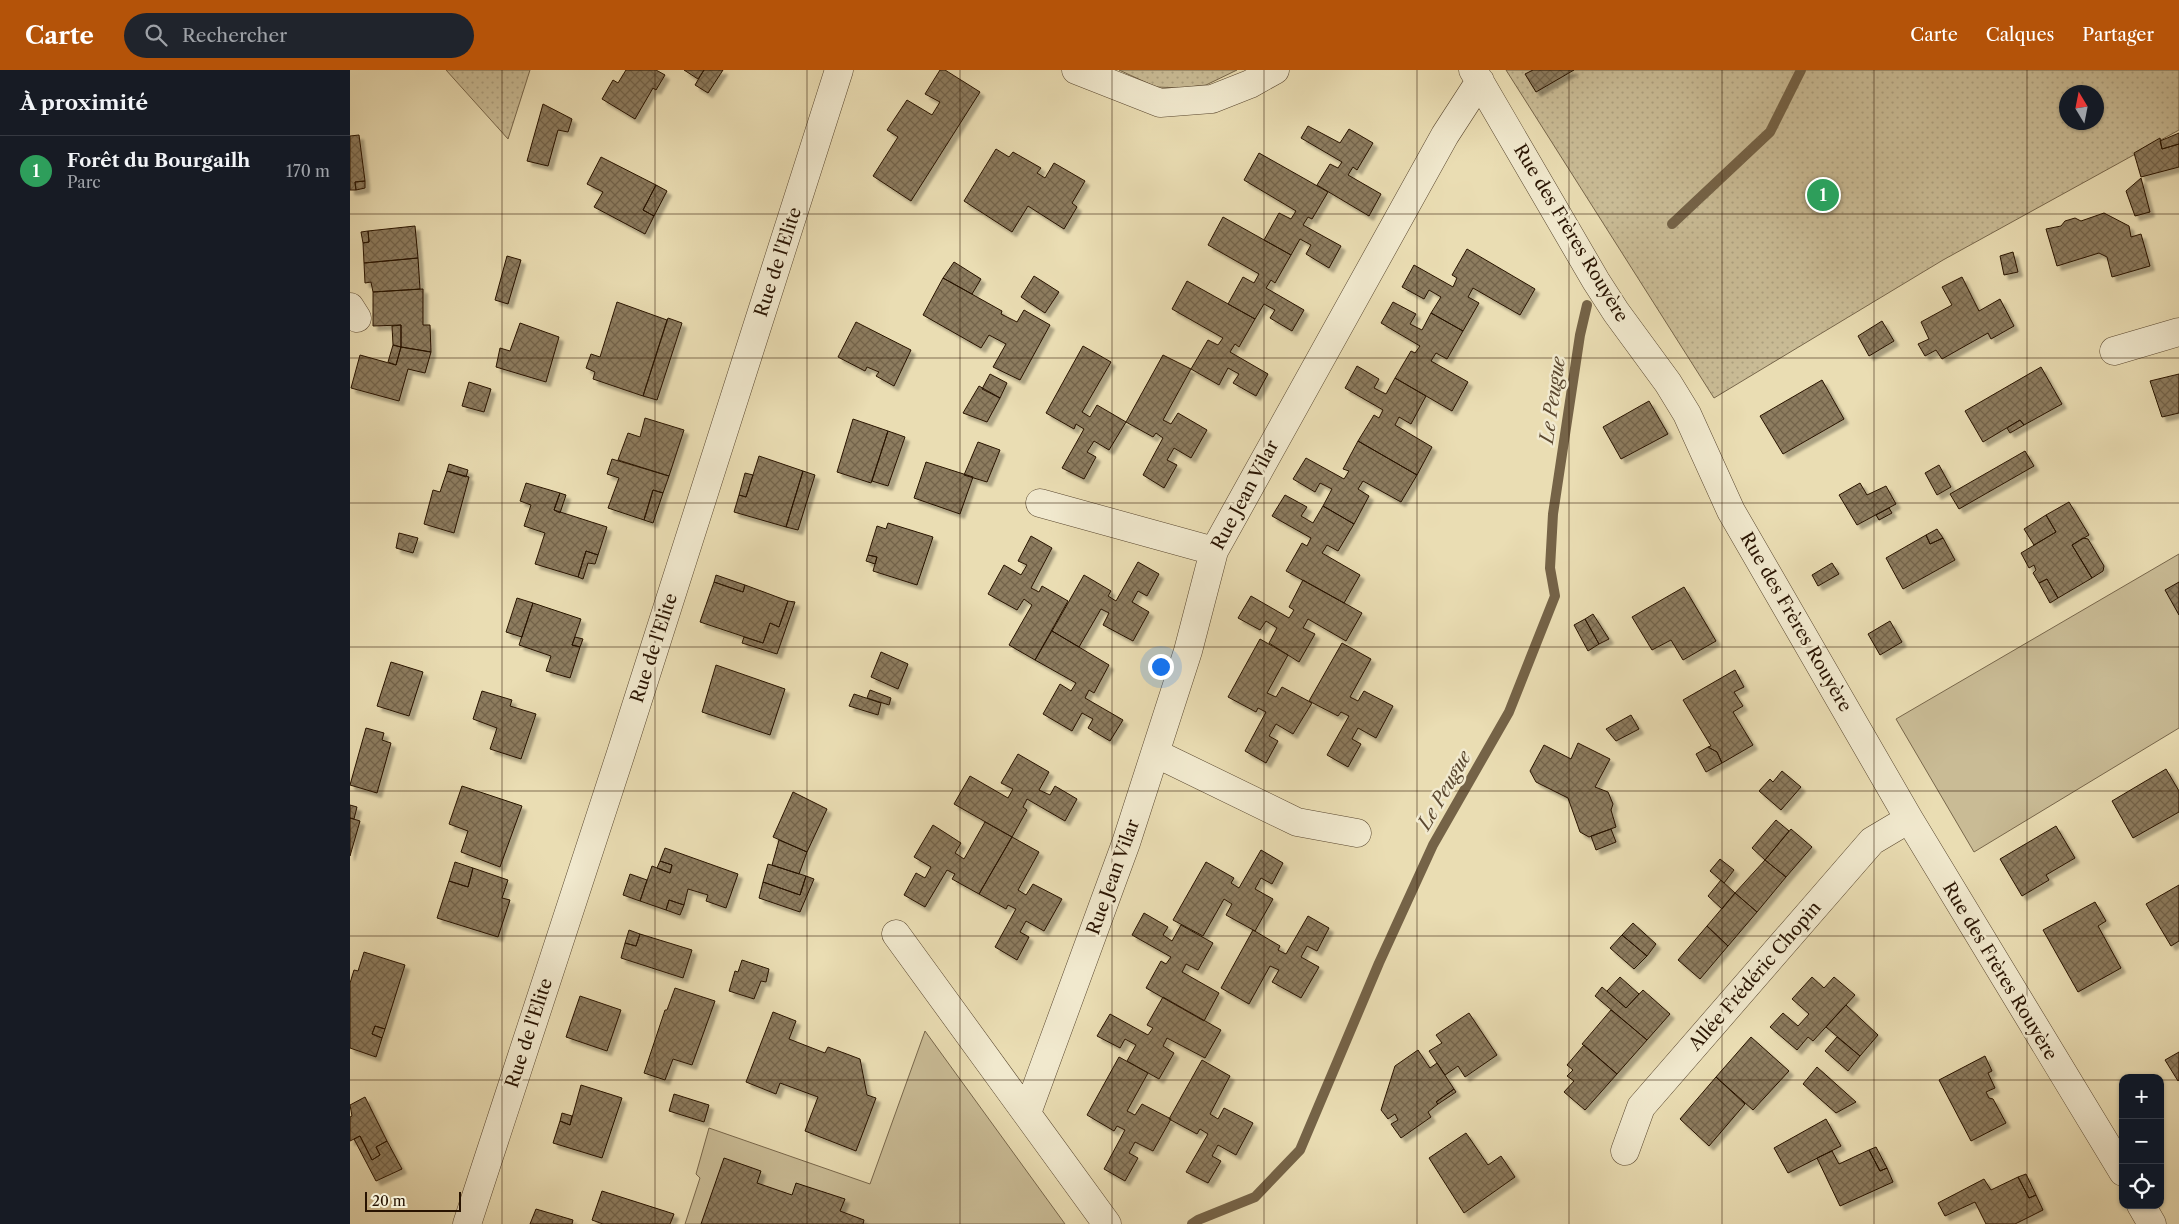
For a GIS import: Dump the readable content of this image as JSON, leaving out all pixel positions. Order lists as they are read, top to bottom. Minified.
{"streets":{"street":["Rue des Frères Rouyère","Rue de l'Elite","Rue Jean Vilar","Allée Frédéric Chopin"]},"crossings":[["Rue des Frères Rouyère","Rue Jean Vilar"],["Rue des Frères Rouyère","Allée Frédéric Chopin"]],"water":["Le Peugue"],"scale_bar":"20 m","north":"top","page":{"header":"Carte","search":"Rechercher","nav":["Carte","Calques","Partager"],"heading":"À proximité","list":[{"mark":"1","name":"Forêt du Bourgailh","note":"Parc","value":"170 m"}],"pins":"1","map_buttons":["+","−"],"scale":"20 m"}}
